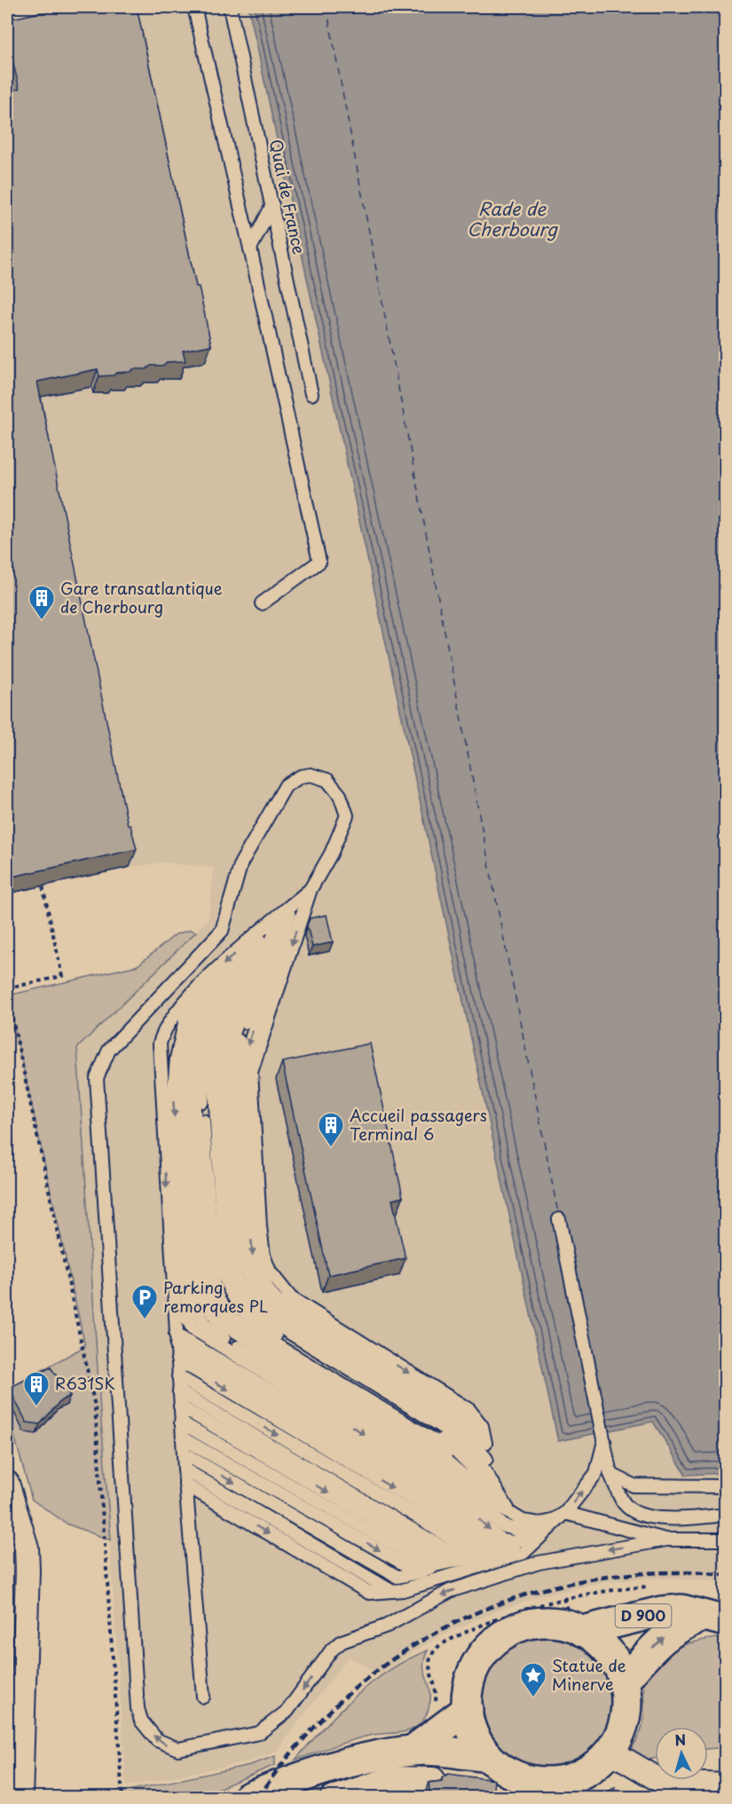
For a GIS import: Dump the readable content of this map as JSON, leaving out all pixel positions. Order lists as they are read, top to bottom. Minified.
{"streets":{"main road":["D 900"],"lane":["Quai de France"]},"water":["Rade de Cherbourg"],"places":{"building":["Gare transatlantique de Cherbourg","Accueil passagers Terminal 6","R631SK"],"parking":["Parking remorques PL"],"place":["Statue de Minerve"]},"north":"top"}
